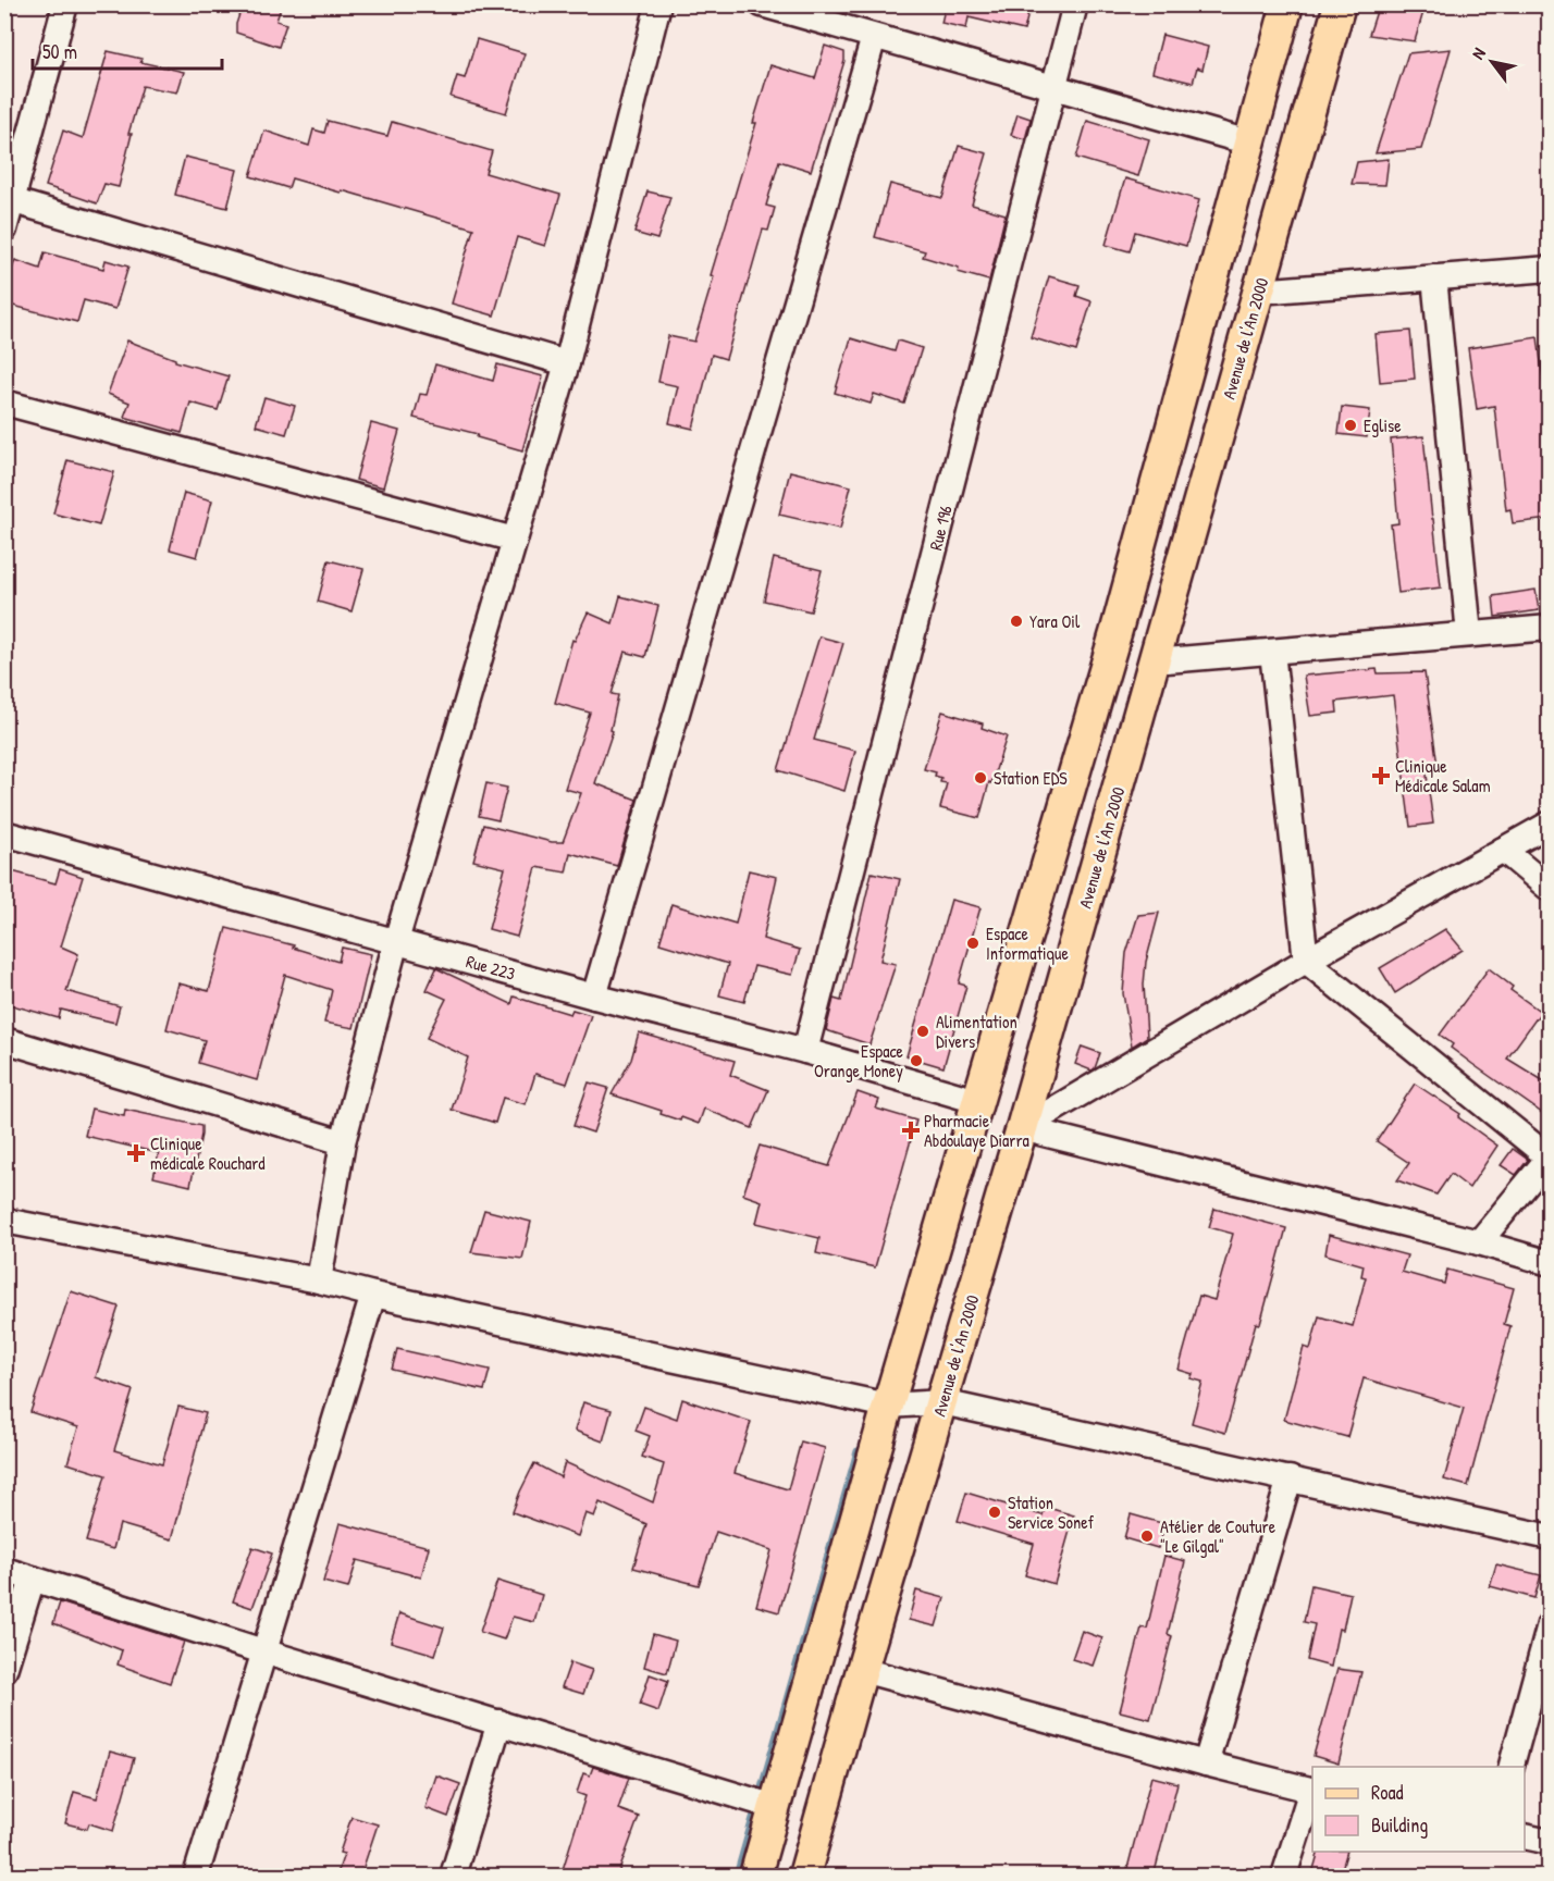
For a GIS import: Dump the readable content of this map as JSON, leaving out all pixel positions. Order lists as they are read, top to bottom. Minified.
{"streets":{"main road":["Avenue de l'An 2000"],"street":["Rue 196","Rue 223"]},"crossings":[["Rue 196","Rue 223"]],"places":{"other":["Eglise","Yara Oil","Station EDS","Espace Informatique","Alimentation Divers","Espace Orange Money","Station Service Sonef","Atélier de Couture \"Le Gilgal\""],"health":["Clinique Médicale Salam","Pharmacie Abdoulaye Diarra","Clinique médicale Rouchard"]},"legend":["Road","Building"],"scale_bar":"50 m","north":"top left"}
